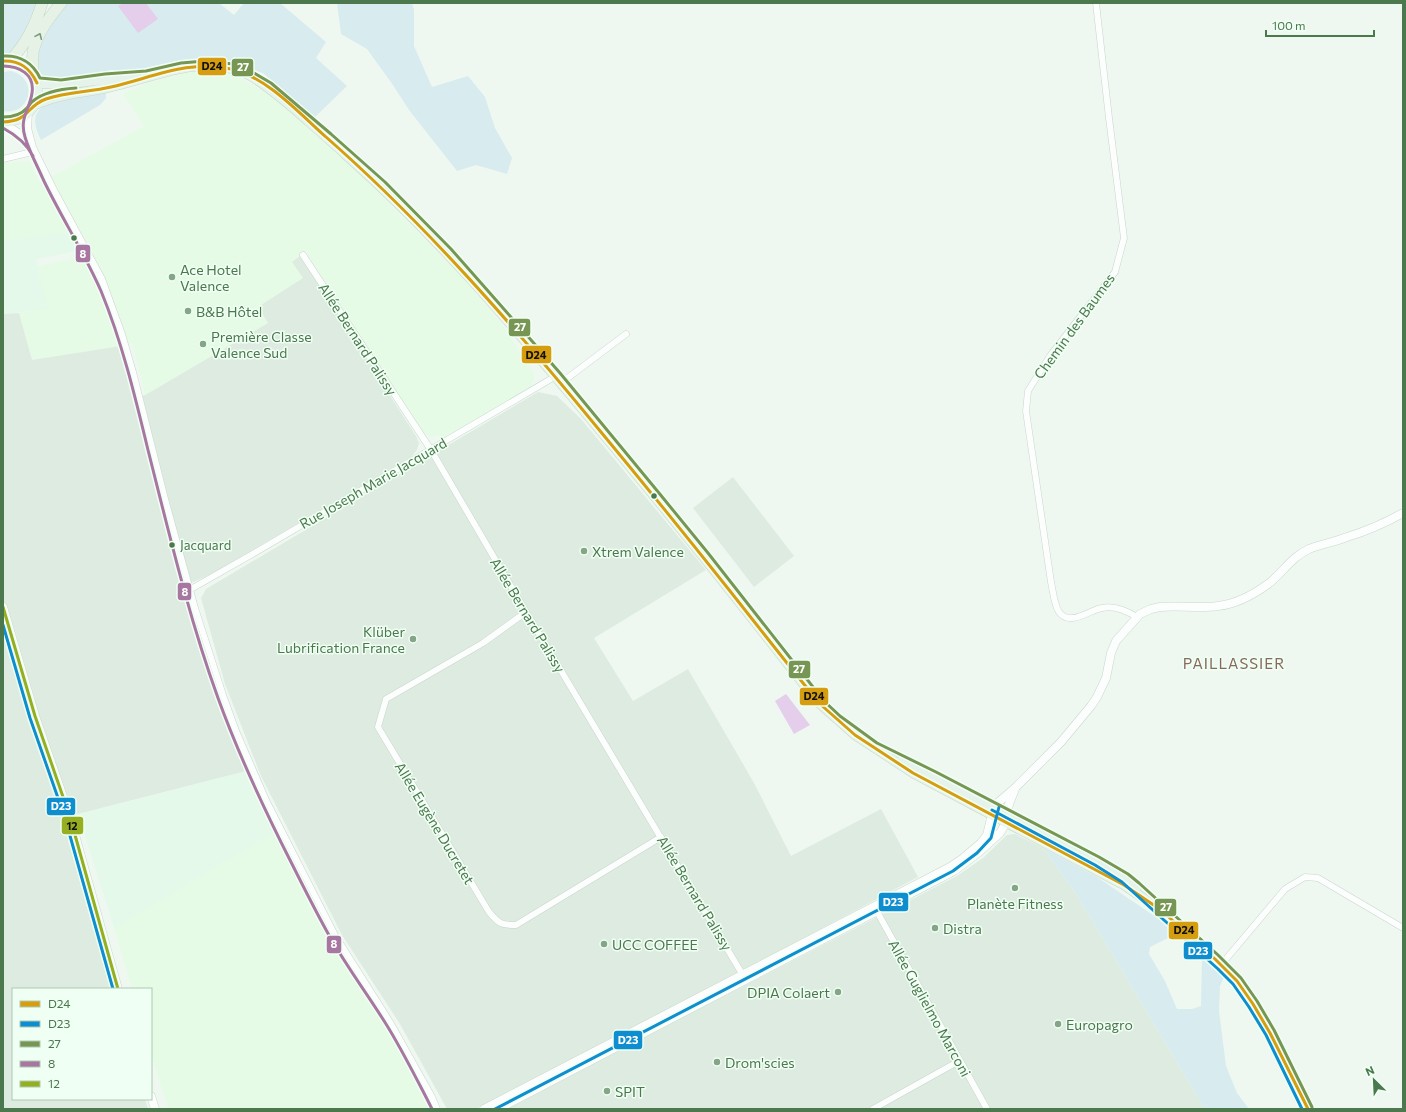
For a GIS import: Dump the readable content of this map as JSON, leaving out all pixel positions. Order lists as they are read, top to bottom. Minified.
{"streets":{"street":["Chemin des Baumes","Allée Bernard Palissy","Rue Joseph Marie Jacquard","Allée Eugène Ducretet","Allée Guglielmo Marconi"]},"crossings":[["Allée Bernard Palissy","Rue Joseph Marie Jacquard"],["Allée Bernard Palissy","Allée Eugène Ducretet"]],"districts":["PAILLASSIER"],"places":["Ace Hotel Valence","B&B Hôtel","Première Classe Valence Sud","Jacquard","Xtrem Valence","Klüber Lubrification France","Planète Fitness","Distra","UCC COFFEE","DPIA Colaert","Europagro","Drom'scies","SPIT"],"lines":["transit line 27","transit line D24","transit line 8","transit line 12","transit line D23"],"legend":["D24","D23","27","8","12"],"scale_bar":"100 m","north":"top left"}
